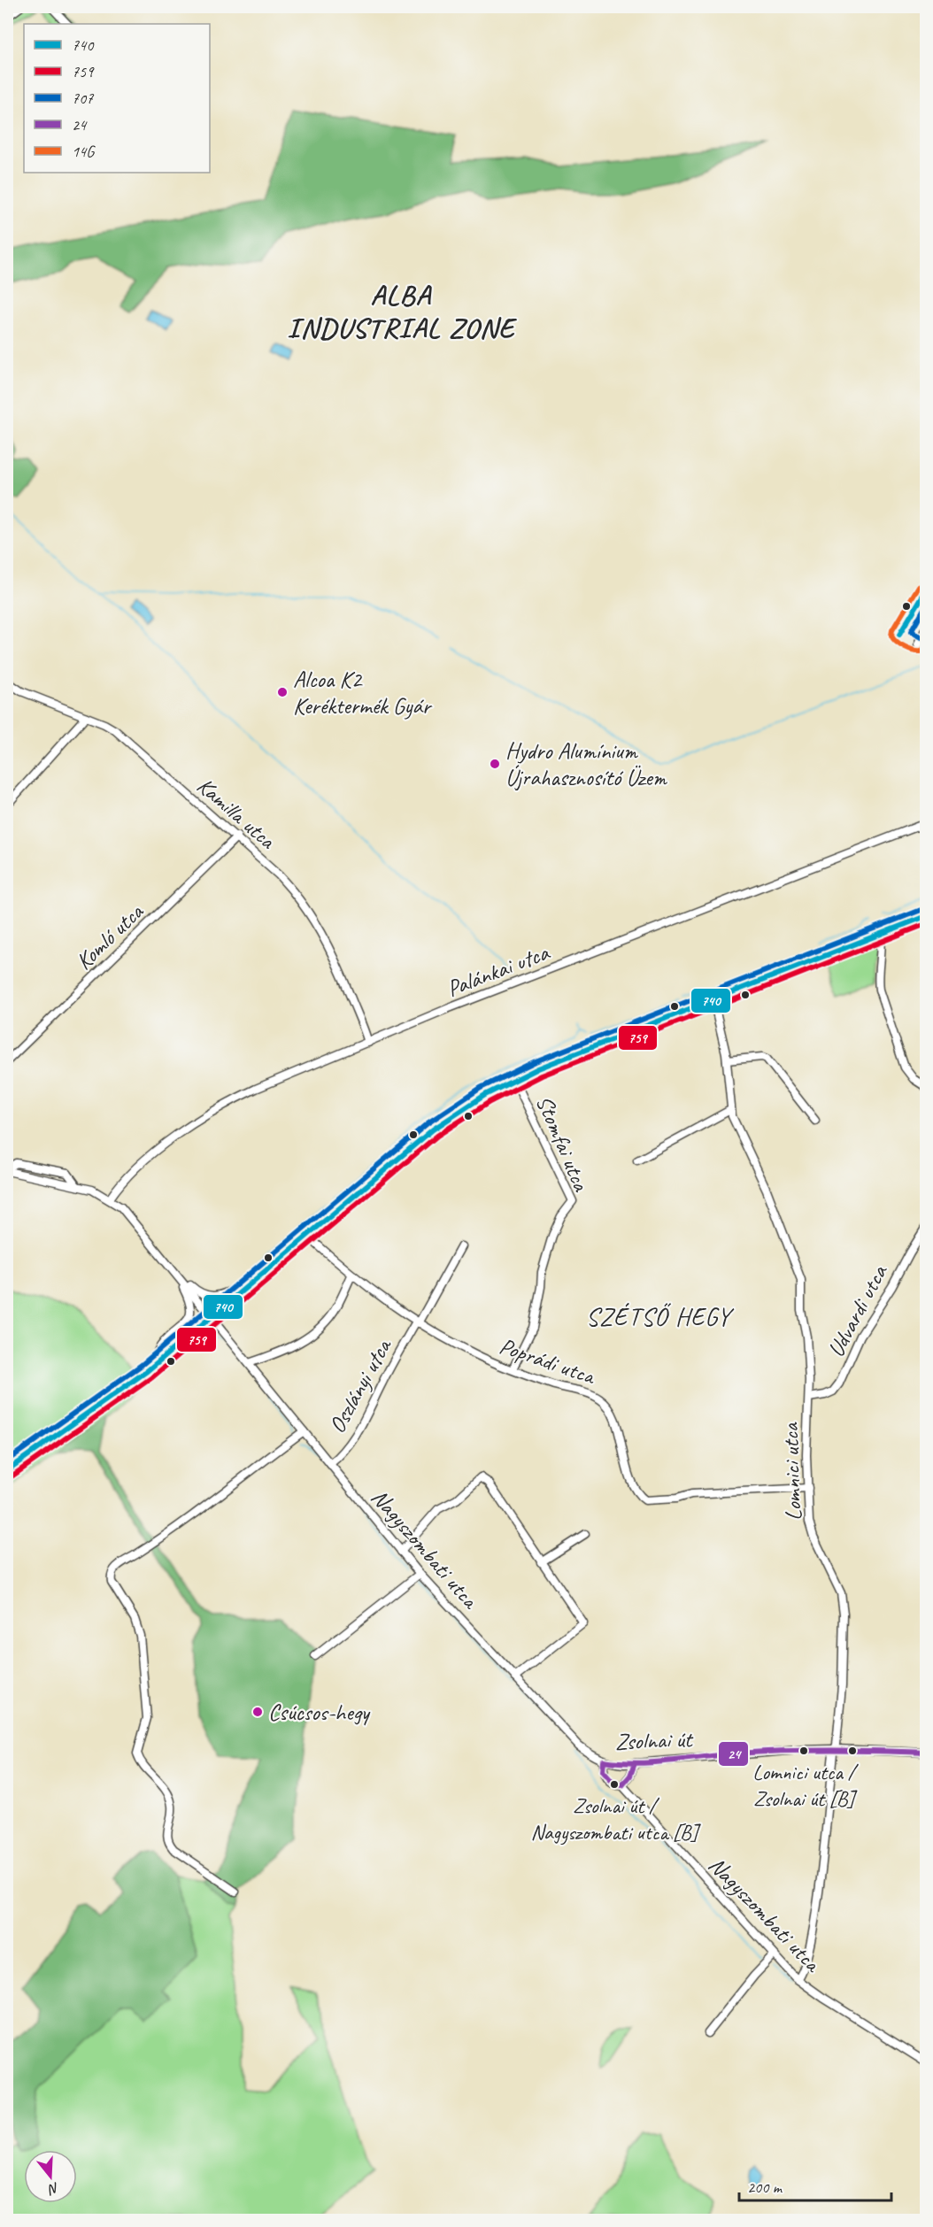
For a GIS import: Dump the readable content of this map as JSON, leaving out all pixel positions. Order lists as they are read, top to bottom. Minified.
{"streets":{"street":["Kamilla utca","Komló utca","Palánkai utca","Stomfai utca","Udvardi utca","Poprádi utca","Oszlányi utca","Lomnici utca","Nagyszombati utca","Zsolnai út"]},"crossings":[["Kamilla utca","Komló utca"],["Kamilla utca","Palánkai utca"],["Stomfai utca","Poprádi utca"],["Udvardi utca","Lomnici utca"],["Poprádi utca","Oszlányi utca"],["Poprádi utca","Lomnici utca"],["Oszlányi utca","Nagyszombati utca"],["Lomnici utca","Nagyszombati utca"],["Lomnici utca","Zsolnai út"],["Nagyszombati utca","Zsolnai út"]],"districts":["ALBA INDUSTRIAL ZONE","SZÉTSŐ HEGY"],"places":["Alcoa K2 Keréktermék Gyár","Hydro Alumínium Újrahasznosító Üzem","Csúcsos-hegy","Lomnici utca / Zsolnai út [B]","Zsolnai út / Nagyszombati utca [B]"],"lines":["transit line 14G","transit line 740","transit line 707","transit line 759","transit line 24"],"legend":["740","759","707","24","14G"],"scale_bar":"200 m","north":"bottom"}
